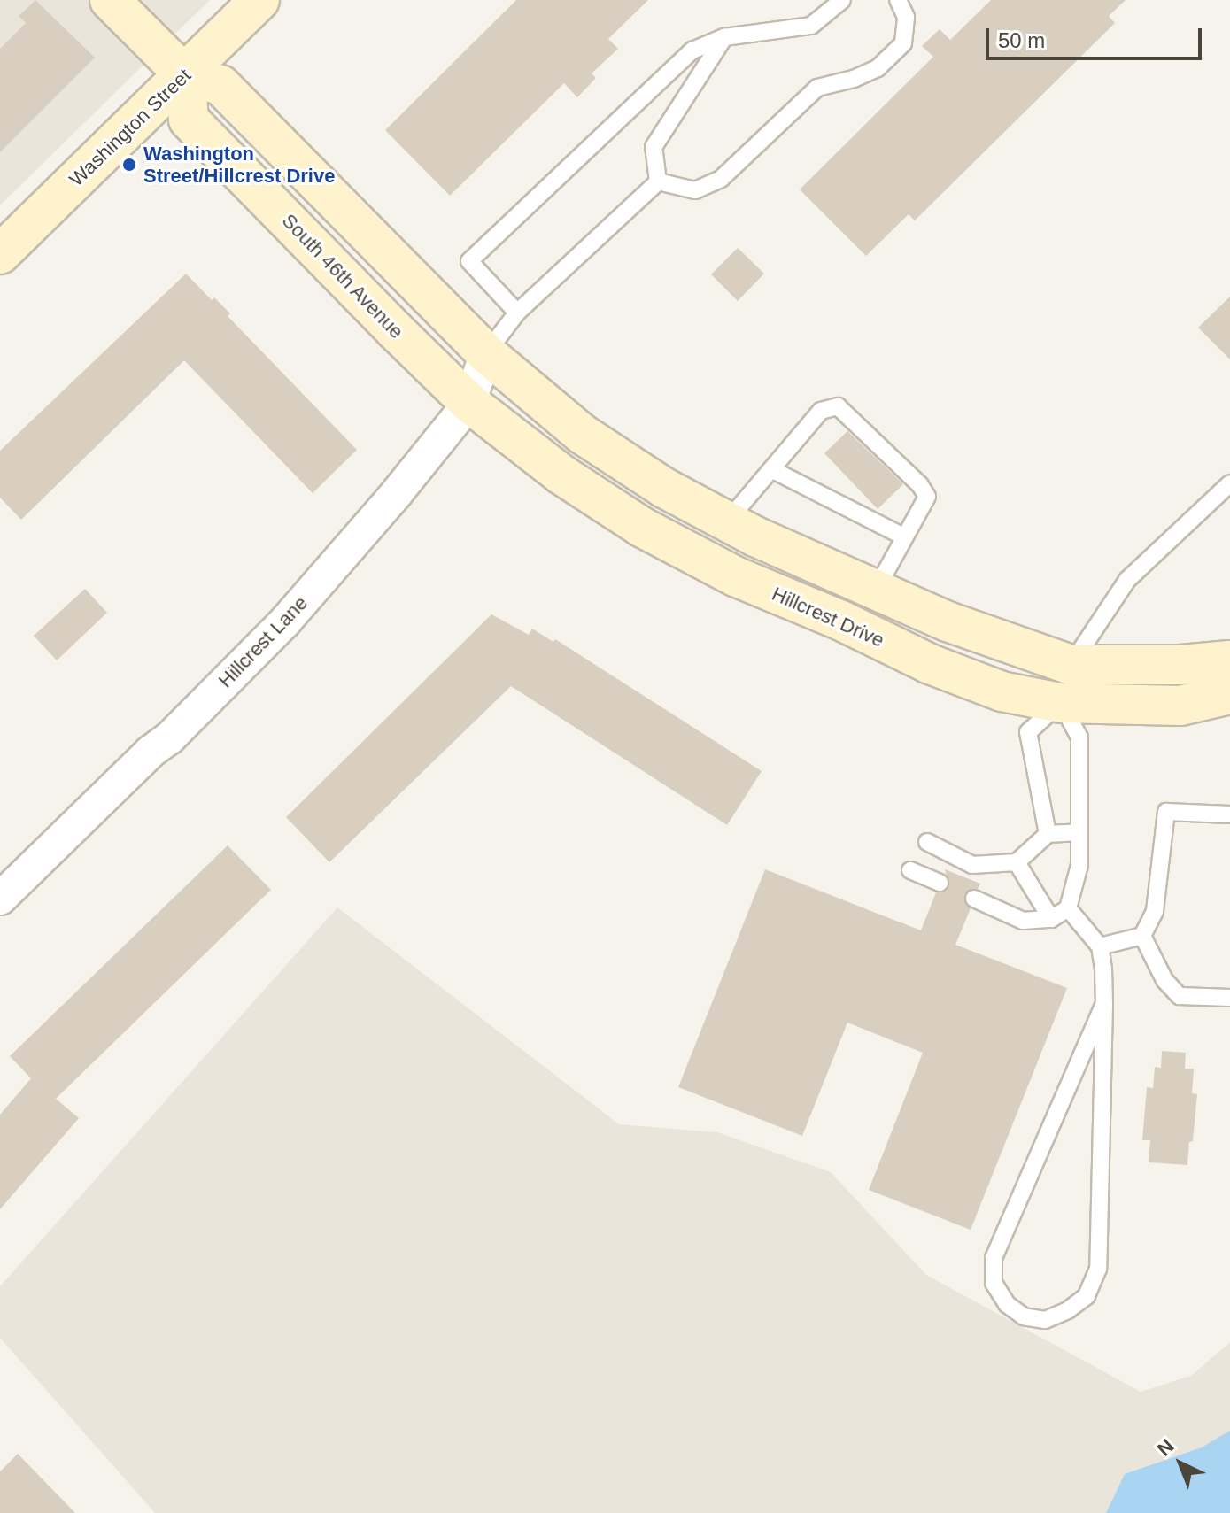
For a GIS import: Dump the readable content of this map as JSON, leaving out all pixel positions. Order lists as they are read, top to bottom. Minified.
{"streets":{"street":["Washington Street","South 46th Avenue","Hillcrest Drive","Hillcrest Lane"]},"crossings":[["Washington Street","South 46th Avenue"],["South 46th Avenue","Hillcrest Drive"],["South 46th Avenue","Hillcrest Lane"],["Hillcrest Drive","Hillcrest Lane"]],"places":["Washington Street/Hillcrest Drive"],"scale_bar":"50 m","north":"top left"}
